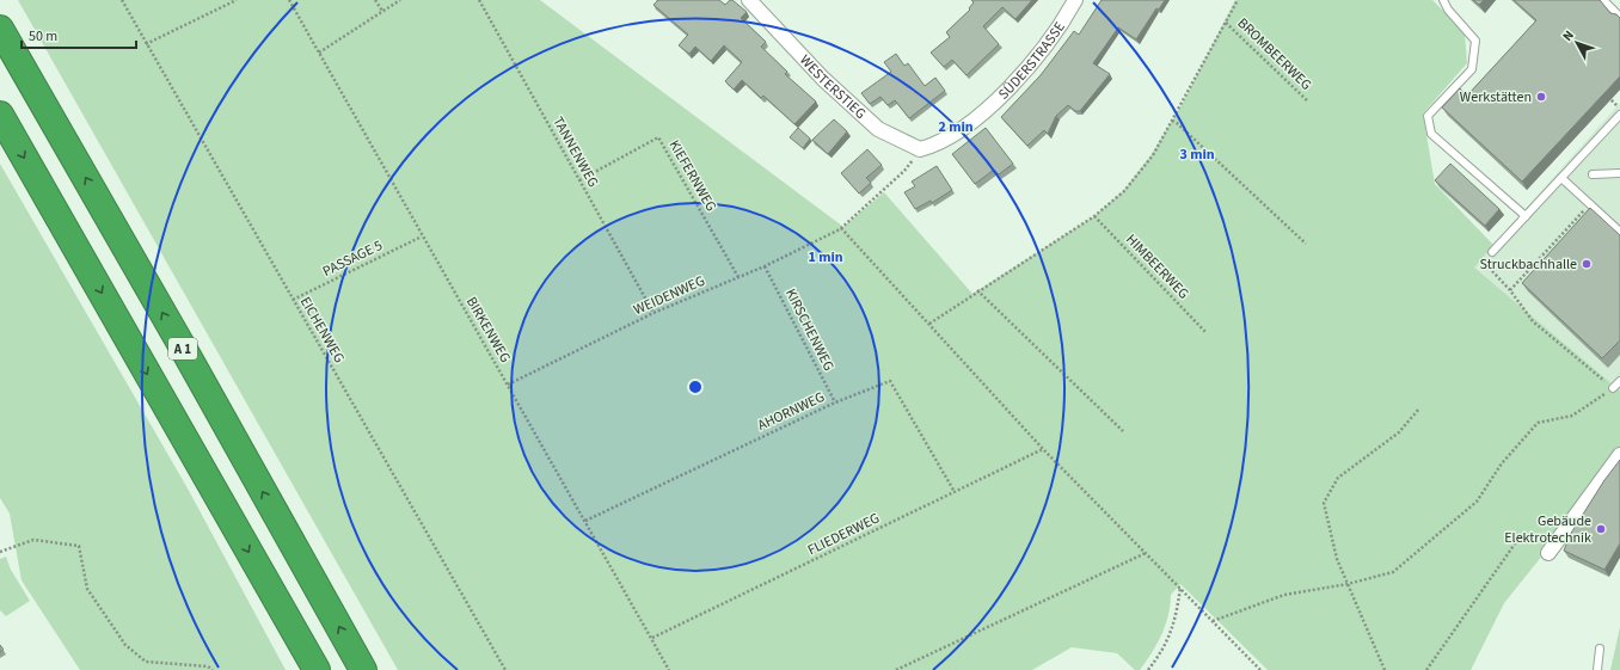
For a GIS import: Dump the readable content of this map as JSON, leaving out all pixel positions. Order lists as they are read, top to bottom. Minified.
{"streets":{"highway":["A 1"],"street":["SÜDERSTRASSE","WESTERSTIEG"],"path":["BROMBEERWEG","TANNENWEG","KIEFERNWEG","PASSAGE 5","HIMBEERWEG","WEIDENWEG","EICHENWEG","BIRKENWEG","KIRSCHENWEG","AHORNWEG","FLIEDERWEG"]},"crossings":[["SÜDERSTRASSE","WESTERSTIEG"],["SÜDERSTRASSE","WEIDENWEG"],["WESTERSTIEG","WEIDENWEG"],["TANNENWEG","KIEFERNWEG"],["TANNENWEG","WEIDENWEG"],["KIEFERNWEG","WEIDENWEG"],["PASSAGE 5","EICHENWEG"],["PASSAGE 5","BIRKENWEG"],["WEIDENWEG","BIRKENWEG"],["WEIDENWEG","KIRSCHENWEG"],["BIRKENWEG","AHORNWEG"],["BIRKENWEG","FLIEDERWEG"],["KIRSCHENWEG","AHORNWEG"],["AHORNWEG","FLIEDERWEG"]],"places":["Werkstätten","Struckbachhalle","Gebäude Elektrotechnik"],"scale_bar":"50 m","north":"top left","rings":["2 min","3 min","1 min"]}
